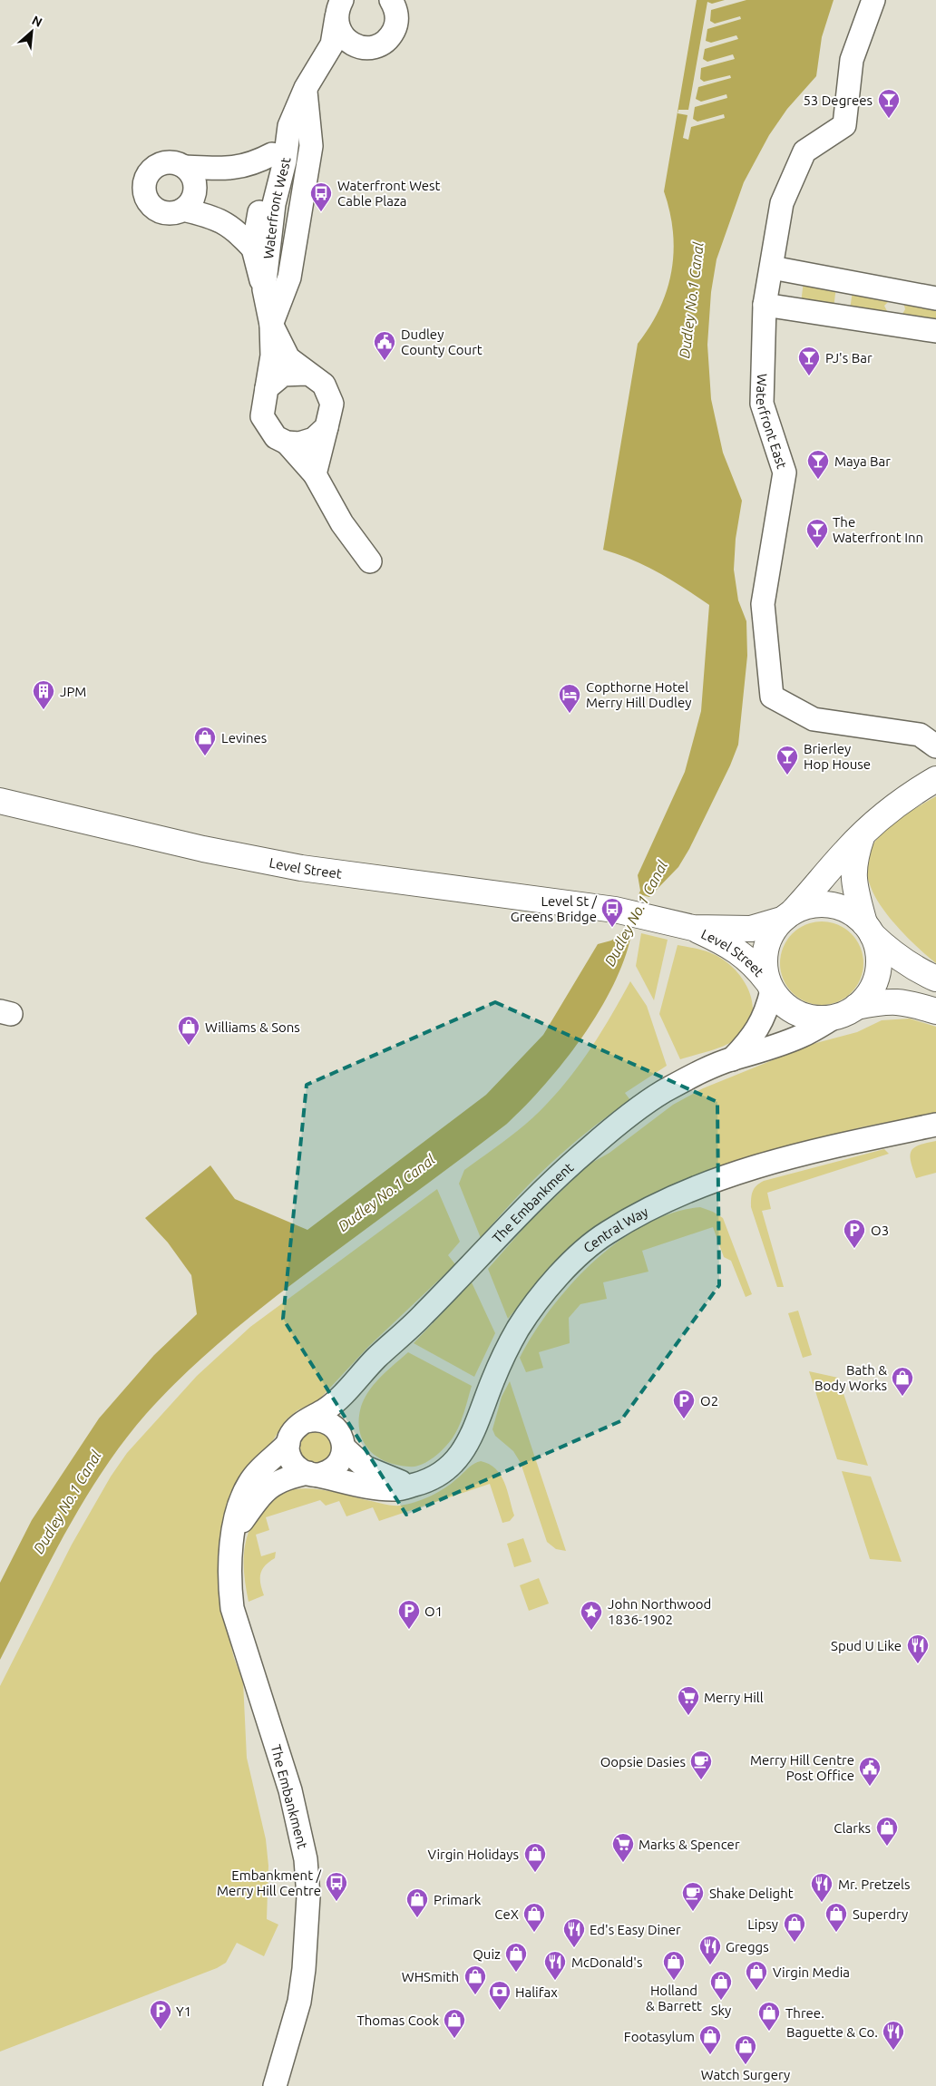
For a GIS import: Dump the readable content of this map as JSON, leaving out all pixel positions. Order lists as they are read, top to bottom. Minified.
{"streets":{"street":["Waterfront West","Waterfront East","Level Street","The Embankment","Central Way"]},"crossings":[["Level Street","The Embankment"],["The Embankment","Central Way"]],"water":["Dudley No.1 Canal"],"places":{"bar":["53 Degrees","PJ's Bar","Maya Bar","The Waterfront Inn","Brierley Hop House"],"bus stop":["Waterfront West Cable Plaza","Level St / Greens Bridge","Embankment / Merry Hill Centre"],"public building":["Dudley County Court","Merry Hill Centre Post Office"],"building":["JPM"],"hotel":["Copthorne Hotel Merry Hill Dudley"],"shop":["Levines","Williams & Sons","Bath & Body Works","Clarks","Virgin Holidays","Primark","CeX","Superdry","Lipsy","Quiz","Holland & Barrett","Virgin Media","WHSmith","Sky","Three.","Thomas Cook","Footasylum","Watch Surgery"],"parking":["O3","O2","O1","Y1"],"place":["John Northwood 1836-1902"],"restaurant":["Spud U Like","Mr. Pretzels","Ed's Easy Diner","Greggs","McDonald's","Baguette & Co."],"supermarket":["Merry Hill","Marks & Spencer"],"cafe":["Oopsie Dasies","Shake Delight"],"bank":["Halifax"]},"north":"top right"}
